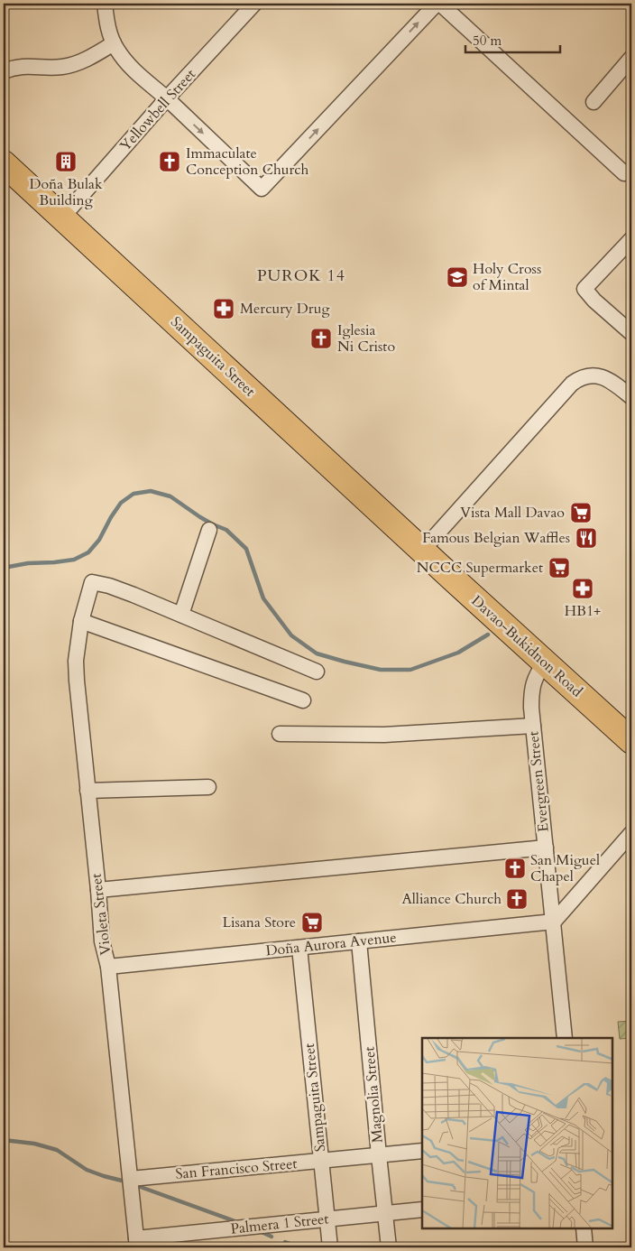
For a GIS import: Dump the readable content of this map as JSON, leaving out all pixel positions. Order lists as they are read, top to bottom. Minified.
{"streets":{"highway":["Sampaguita Street","Davao-Bukidnon Road"],"street":["Yellowbell Street","Evergreen Street","Violeta Street","Doña Aurora Avenue","Magnolia Street","San Francisco Street","Palmera 1 Street"]},"crossings":[["Yellowbell Street","Sampaguita Street"],["Sampaguita Street","Davao-Bukidnon Road"],["Sampaguita Street","Doña Aurora Avenue"],["Sampaguita Street","San Francisco Street"],["Sampaguita Street","Palmera 1 Street"],["Davao-Bukidnon Road","Evergreen Street"],["Evergreen Street","Doña Aurora Avenue"],["Violeta Street","Doña Aurora Avenue"],["Violeta Street","San Francisco Street"],["Violeta Street","Palmera 1 Street"],["Doña Aurora Avenue","Magnolia Street"],["Magnolia Street","San Francisco Street"],["Magnolia Street","Palmera 1 Street"]],"districts":["PUROK 14"],"places":{"building":["Doña Bulak Building"],"church":["Immaculate Conception Church","Iglesia Ni Cristo","San Miguel Chapel","Alliance Church"],"school or university":["Holy Cross of Mintal"],"pharmacy":["Mercury Drug","HB1+"],"supermarket":["Vista Mall Davao","NCCC Supermarket","Lisana Store"],"restaurant":["Famous Belgian Waffles"]},"scale_bar":"50 m"}
